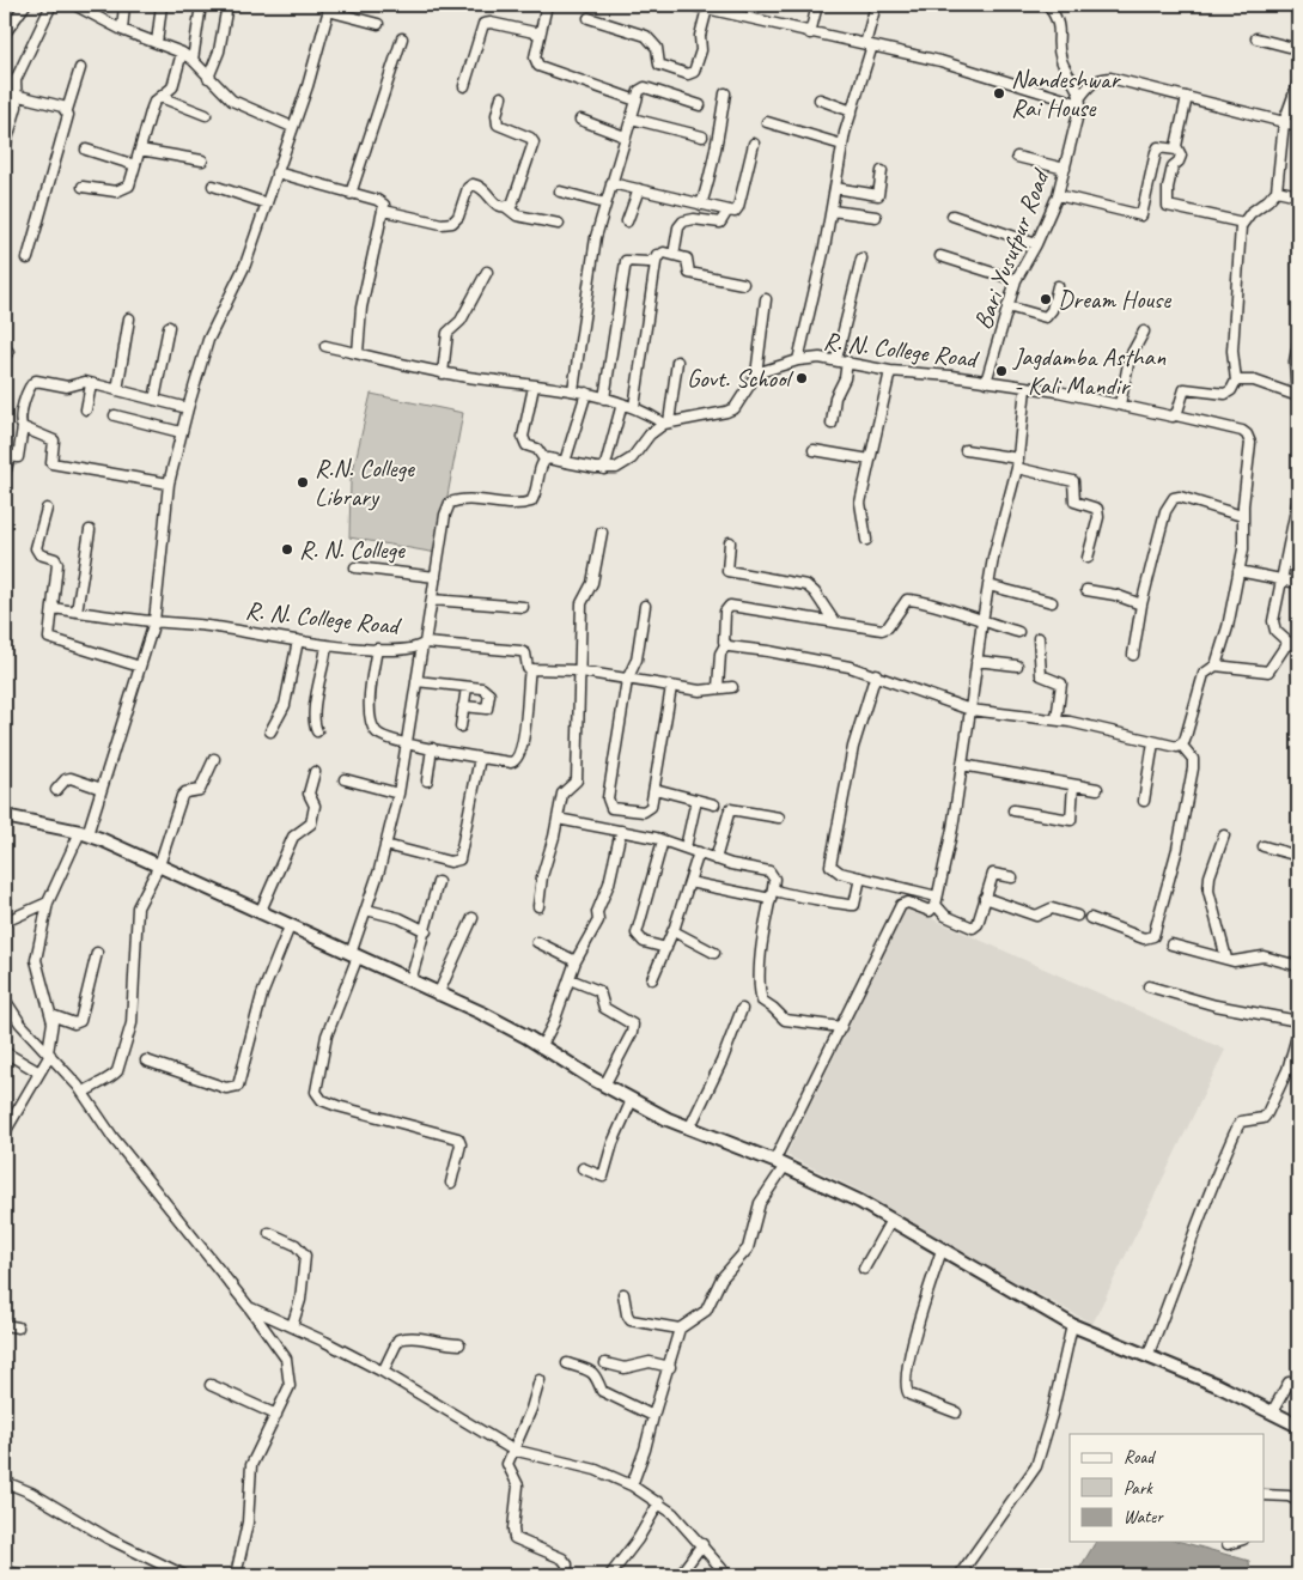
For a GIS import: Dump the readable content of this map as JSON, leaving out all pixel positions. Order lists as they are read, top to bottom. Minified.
{"streets":{"street":["Bari Yusufpur Road","R. N. College Road"]},"crossings":[["Bari Yusufpur Road","R. N. College Road"]],"places":["Nandeshwar Rai House","Dream House","Jagdamba Asthan - Kali Mandir","Govt. School","R.N. College Library","R. N. College"],"legend":["Road","Park","Water"]}
